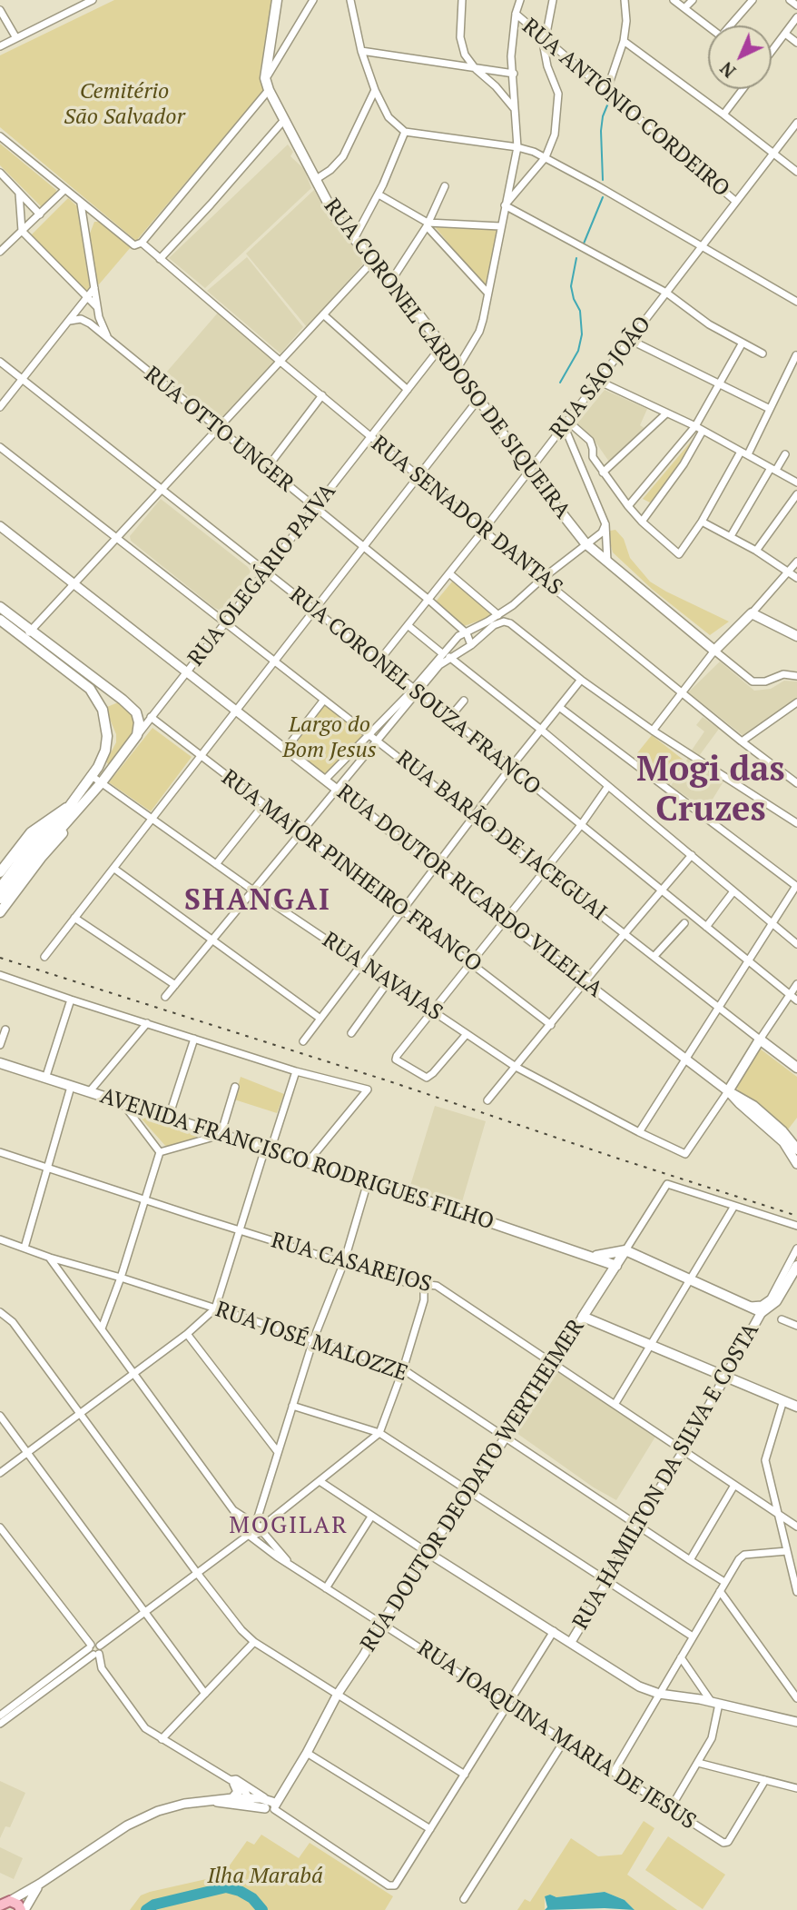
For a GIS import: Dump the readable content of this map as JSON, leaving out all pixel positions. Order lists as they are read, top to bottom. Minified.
{"streets":{"main road":["RUA CORONEL CARDOSO DE SIQUEIRA","RUA OLEGÁRIO PAIVA","AVENIDA FRANCISCO RODRIGUES FILHO","RUA DOUTOR DEODATO WERTHEIMER"],"street":["RUA ANTÔNIO CORDEIRO","RUA SÃO JOÃO","RUA OTTO UNGER","RUA SENADOR DANTAS","RUA CORONEL SOUZA FRANCO","RUA BARÃO DE JACEGUAI","RUA MAJOR PINHEIRO FRANCO","RUA DOUTOR RICARDO VILELLA","RUA NAVAJAS","RUA CASAREJOS","RUA JOSÉ MALOZZE","RUA HAMILTON DA SILVA E COSTA","RUA JOAQUINA MARIA DE JESUS"]},"crossings":[["RUA ANTÔNIO CORDEIRO","RUA SÃO JOÃO"],["RUA CORONEL CARDOSO DE SIQUEIRA","RUA SÃO JOÃO"],["RUA CORONEL CARDOSO DE SIQUEIRA","RUA OLEGÁRIO PAIVA"],["RUA SÃO JOÃO","RUA OTTO UNGER"],["RUA SÃO JOÃO","RUA SENADOR DANTAS"],["RUA SÃO JOÃO","RUA CORONEL SOUZA FRANCO"],["RUA OTTO UNGER","RUA OLEGÁRIO PAIVA"],["RUA SENADOR DANTAS","RUA OLEGÁRIO PAIVA"],["RUA OLEGÁRIO PAIVA","RUA CORONEL SOUZA FRANCO"],["RUA OLEGÁRIO PAIVA","RUA BARÃO DE JACEGUAI"],["RUA OLEGÁRIO PAIVA","RUA MAJOR PINHEIRO FRANCO"],["RUA OLEGÁRIO PAIVA","RUA DOUTOR RICARDO VILELLA"],["RUA OLEGÁRIO PAIVA","RUA NAVAJAS"],["RUA DOUTOR RICARDO VILELLA","RUA NAVAJAS"],["AVENIDA FRANCISCO RODRIGUES FILHO","RUA DOUTOR DEODATO WERTHEIMER"],["RUA CASAREJOS","RUA HAMILTON DA SILVA E COSTA"],["RUA CASAREJOS","RUA DOUTOR DEODATO WERTHEIMER"],["RUA JOSÉ MALOZZE","RUA HAMILTON DA SILVA E COSTA"],["RUA JOSÉ MALOZZE","RUA DOUTOR DEODATO WERTHEIMER"],["RUA DOUTOR DEODATO WERTHEIMER","RUA JOAQUINA MARIA DE JESUS"]],"districts":["Mogi das Cruzes","SHANGAI","MOGILAR"],"parks":["Cemitério São Salvador","Largo do Bom Jesus","Ilha Marabá"],"north":"bottom left"}
